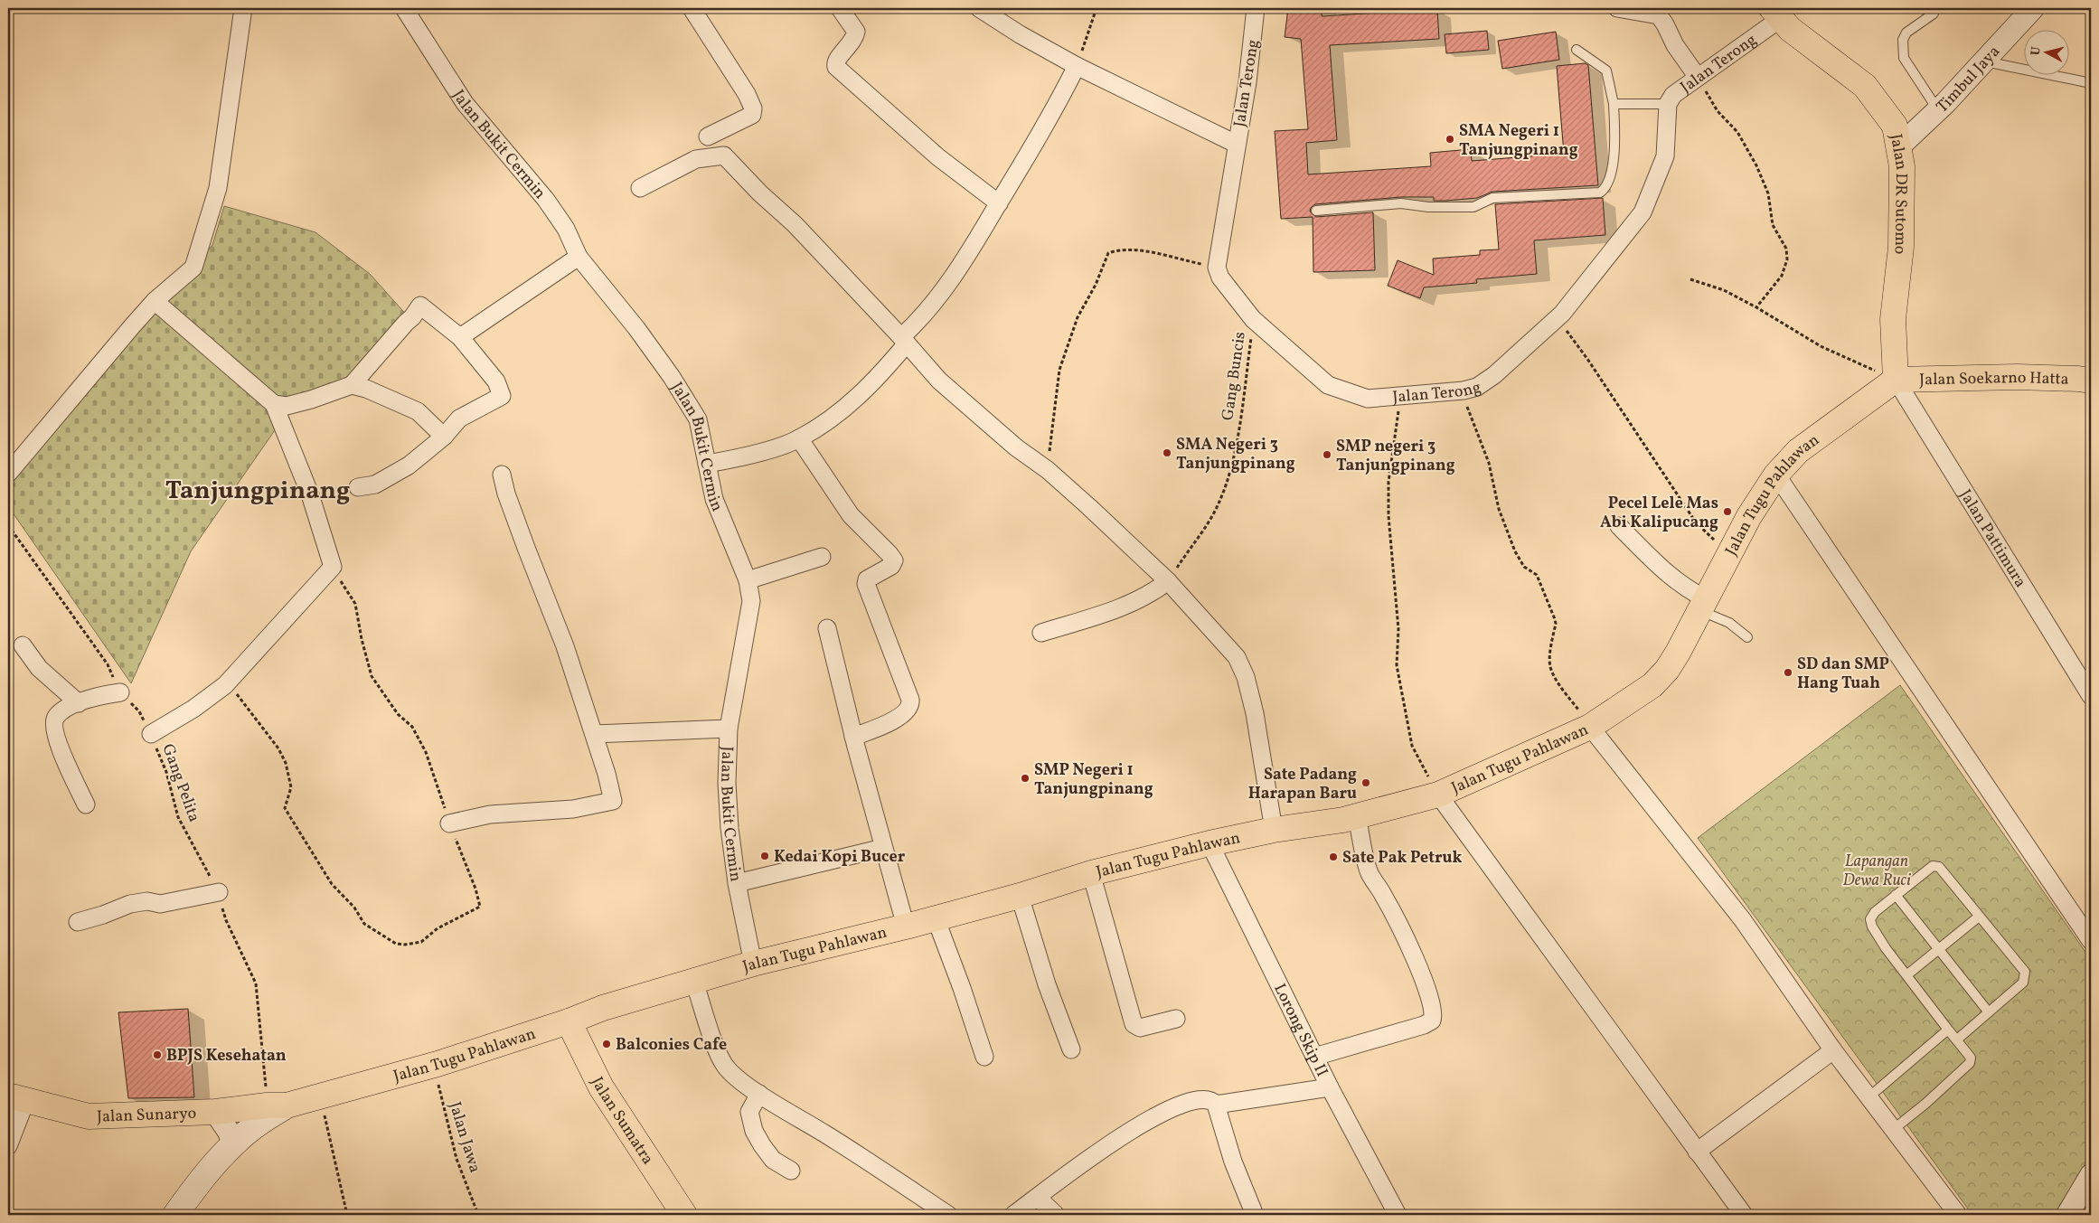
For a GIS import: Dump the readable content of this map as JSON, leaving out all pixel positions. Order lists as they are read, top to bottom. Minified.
{"streets":{"main road":["Jalan DR Sutomo","Jalan Soekarno Hatta","Jalan Tugu Pahlawan","Jalan Sunaryo","Jalan Sumatra"],"street":["Jalan Terong","Timbul Jaya","Jalan Bukit Cermin","Jalan Pattimura","Lorong Skip II"],"path":["Gang Buncis","Gang Pelita","Jalan Jawa"]},"crossings":[["Jalan Terong","Jalan DR Sutomo"],["Jalan Terong","Gang Buncis"],["Timbul Jaya","Jalan DR Sutomo"],["Jalan Bukit Cermin","Jalan Tugu Pahlawan"],["Jalan DR Sutomo","Jalan Soekarno Hatta"],["Jalan DR Sutomo","Jalan Tugu Pahlawan"],["Jalan DR Sutomo","Jalan Pattimura"],["Jalan Soekarno Hatta","Jalan Tugu Pahlawan"],["Jalan Soekarno Hatta","Jalan Pattimura"],["Jalan Tugu Pahlawan","Jalan Pattimura"],["Jalan Tugu Pahlawan","Gang Pelita"],["Jalan Tugu Pahlawan","Lorong Skip II"],["Jalan Tugu Pahlawan","Jalan Sunaryo"],["Jalan Tugu Pahlawan","Jalan Sumatra"],["Jalan Tugu Pahlawan","Jalan Jawa"],["Gang Pelita","Jalan Sunaryo"]],"districts":["Tanjungpinang"],"parks":["Lapangan Dewa Ruci"],"places":["SMA Negeri 1 Tanjungpinang","SMA Negeri 3 Tanjungpinang","SMP negeri 3 Tanjungpinang","Pecel Lele Mas Abi Kalipucang","SD dan SMP Hang Tuah","SMP Negeri 1 Tanjungpinang","Sate Padang Harapan Baru","Kedai Kopi Bucer","Sate Pak Petruk","Balconies Cafe","BPJS Kesehatan"],"north":"left"}
